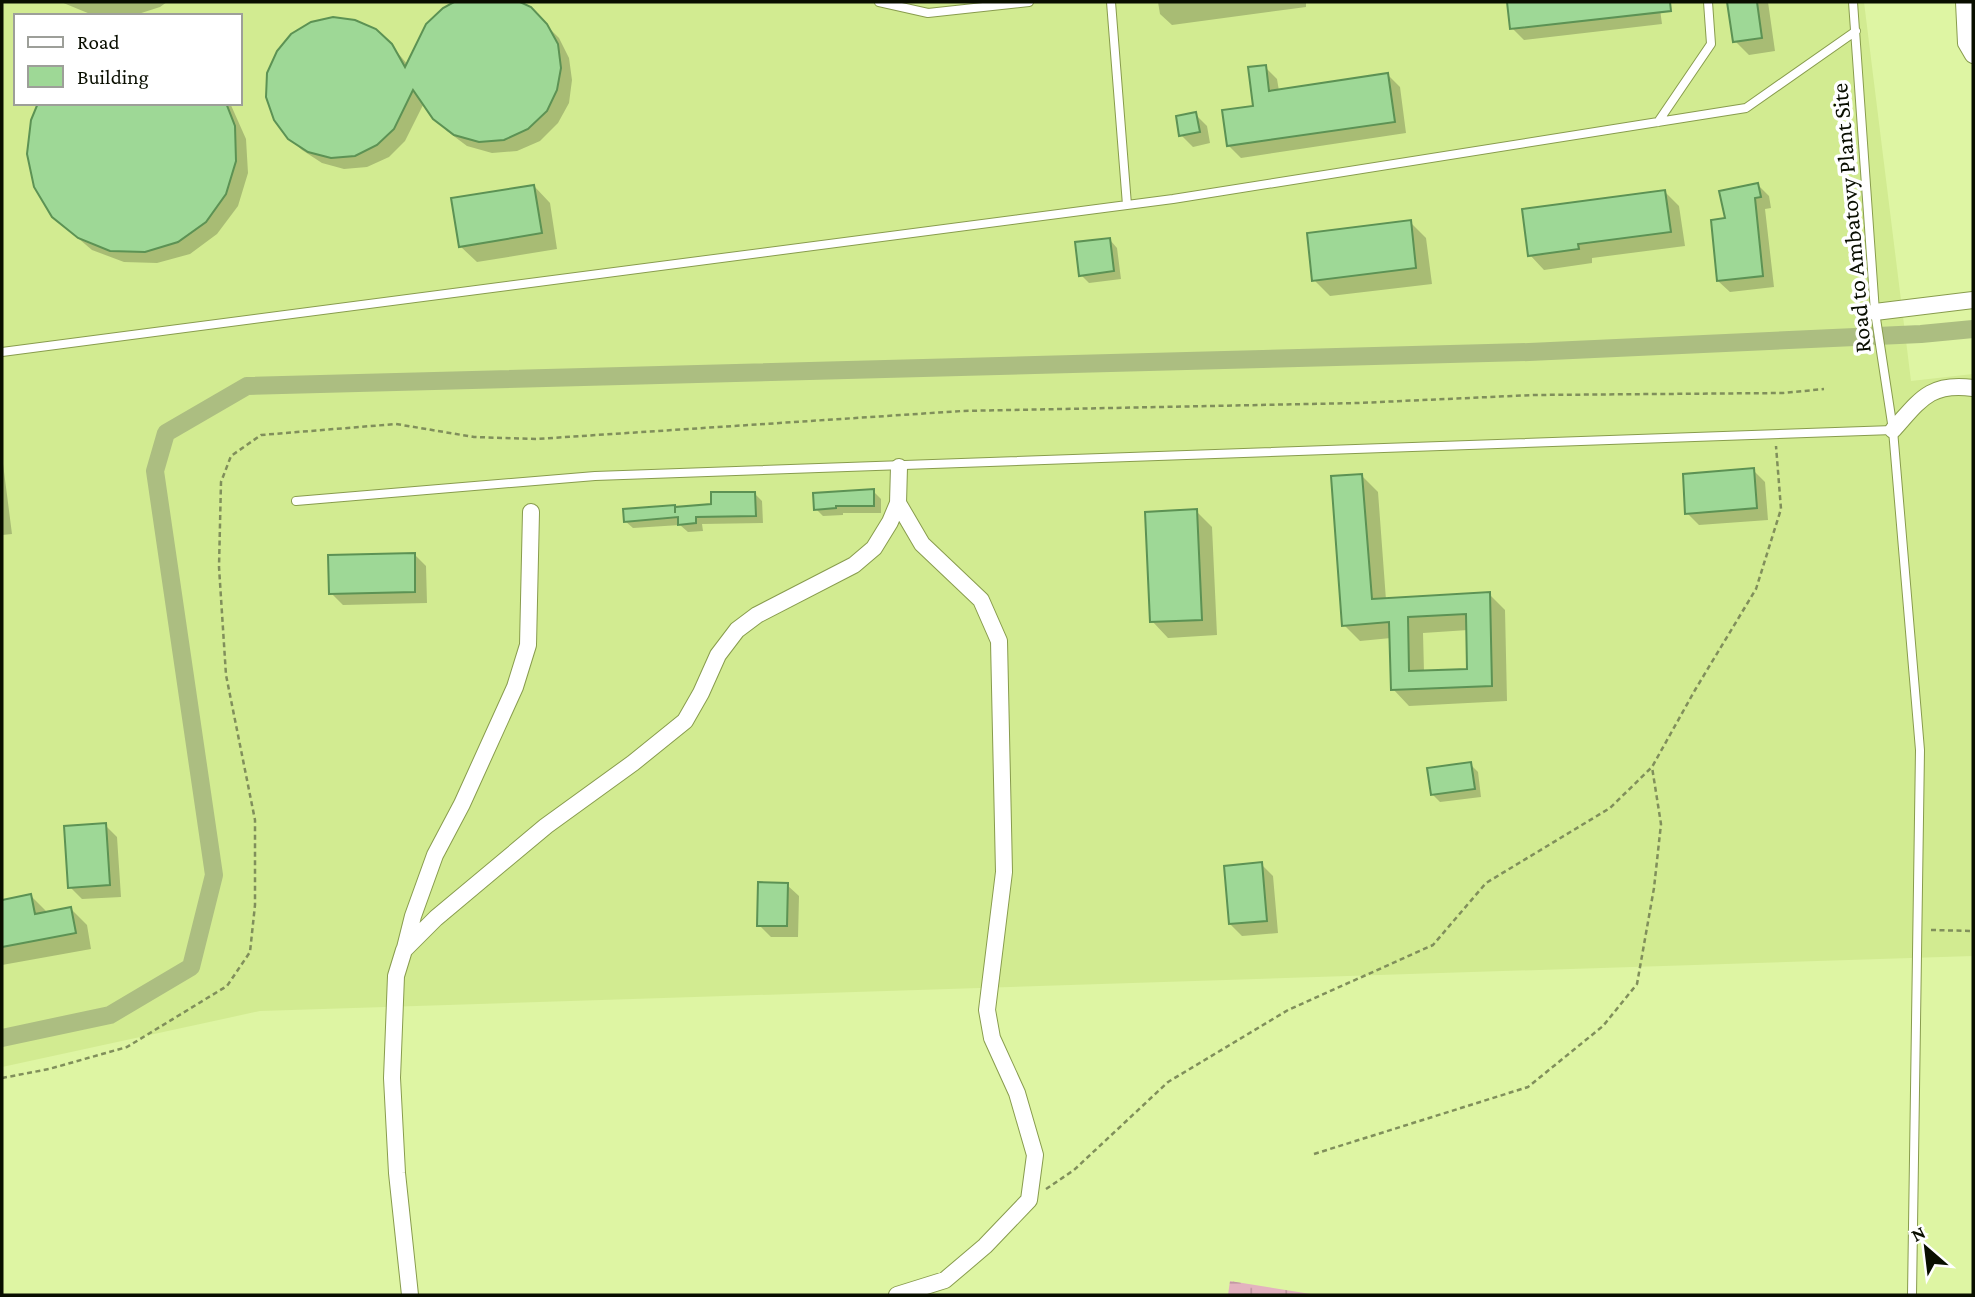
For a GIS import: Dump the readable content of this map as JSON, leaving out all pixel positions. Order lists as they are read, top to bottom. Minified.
{"streets":{"lane":["Road to Ambatovy Plant Site"]},"legend":["Road","Building"],"north":"top left"}
